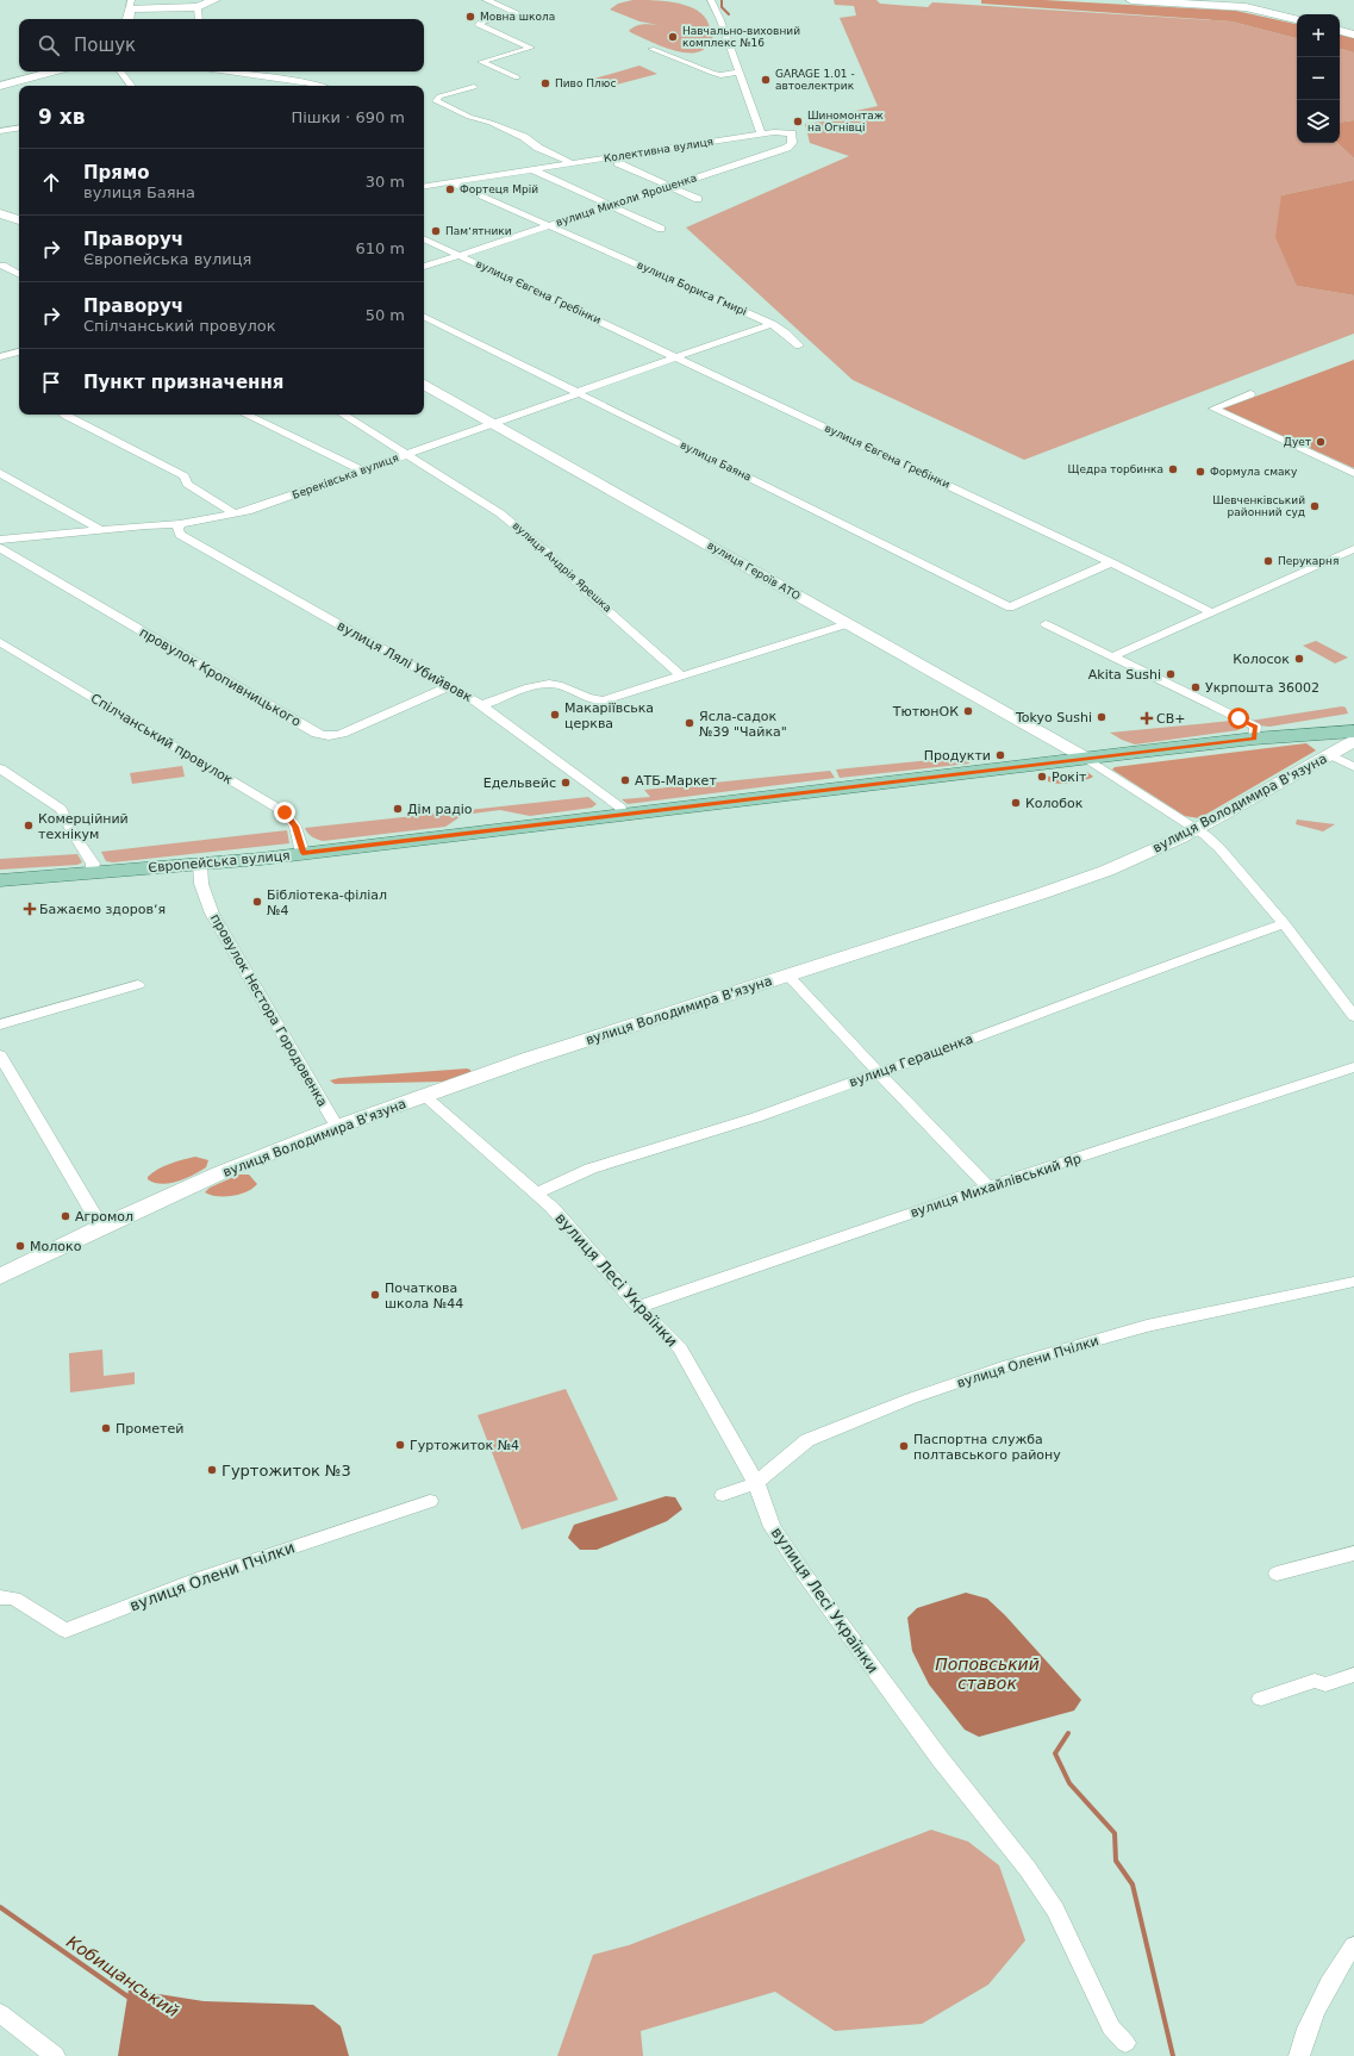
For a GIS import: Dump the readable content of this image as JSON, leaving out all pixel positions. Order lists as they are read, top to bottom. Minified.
{"streets":{"main road":["Європейська вулиця"],"street":["Колективна вулиця","вулиця Миколи Ярошенка","вулиця Бориса Гмирі","вулиця Євгена Гребінки","вулиця Баяна","Береківська вулиця","вулиця Андрія Ярешка","вулиця Героїв АТО","вулиця Лялі Убийвовк","провулок Кропивницького","Спілчанський провулок","вулиця Володимира В'язуна","провулок Нестора Городовенка","вулиця Геращенка","вулиця Михайлівський Яр","вулиця Лесі Українки","вулиця Олени Пчілки"]},"crossings":[["Колективна вулиця","вулиця Миколи Ярошенка"],["Колективна вулиця","вулиця Бориса Гмирі"],["вулиця Миколи Ярошенка","вулиця Бориса Гмирі"],["вулиця Миколи Ярошенка","вулиця Євгена Гребінки"],["вулиця Бориса Гмирі","вулиця Євгена Гребінки"],["вулиця Бориса Гмирі","Береківська вулиця"],["вулиця Євгена Гребінки","вулиця Баяна"],["вулиця Євгена Гребінки","Береківська вулиця"],["вулиця Баяна","Береківська вулиця"],["Береківська вулиця","вулиця Андрія Ярешка"],["Береківська вулиця","вулиця Героїв АТО"],["Береківська вулиця","вулиця Лялі Убийвовк"],["вулиця Героїв АТО","Європейська вулиця"],["вулиця Лялі Убийвовк","провулок Кропивницького"],["вулиця Лялі Убийвовк","Європейська вулиця"],["Спілчанський провулок","Європейська вулиця"],["вулиця Володимира В'язуна","провулок Нестора Городовенка"],["вулиця Володимира В'язуна","вулиця Лесі Українки"],["Європейська вулиця","провулок Нестора Городовенка"],["вулиця Геращенка","вулиця Лесі Українки"],["вулиця Михайлівський Яр","вулиця Лесі Українки"],["вулиця Лесі Українки","вулиця Олени Пчілки"]],"water":["Поповський ставок","Кобищанський"],"places":{"other":["Мовна школа","Навчально-виховний комплекс №16","GARAGE 1.01 - автоелектрик","Пиво Плюс","Шиномонтаж на Огнівці","Фортеця Мрій","Памʼятники","Дует","Щедра торбинка","Формула смаку","Шевченківський районний суд","Перукарня","Колосок","Akita Sushi","Укрпошта 36002","ТютюнОК","Макаріївська церква","Tokyo Sushi","Ясла-садок №39 \"Чайка\"","Продукти","Рокіт","АТБ-Маркет","Едельвейс","Колобок","Дім радіо","Комерційний технікум","Бібліотека-філіал №4","Агромол","Молоко","Початкова школа №44","Прометей","Гуртожиток №4","Паспортна служба полтавського району","Гуртожиток №3"],"health":["СВ+","Бажаємо здоровʼя"]},"page":{"map_buttons":["+","−"],"search":"Пошук","heading":["9 хв","Пішки · 690 m"],"list":[["Прямо","вулиця Баяна","30 m"],["Праворуч","Європейська вулиця","610 m"],["Праворуч","Спілчанський провулок","50 m"],"Пункт призначення"]}}
